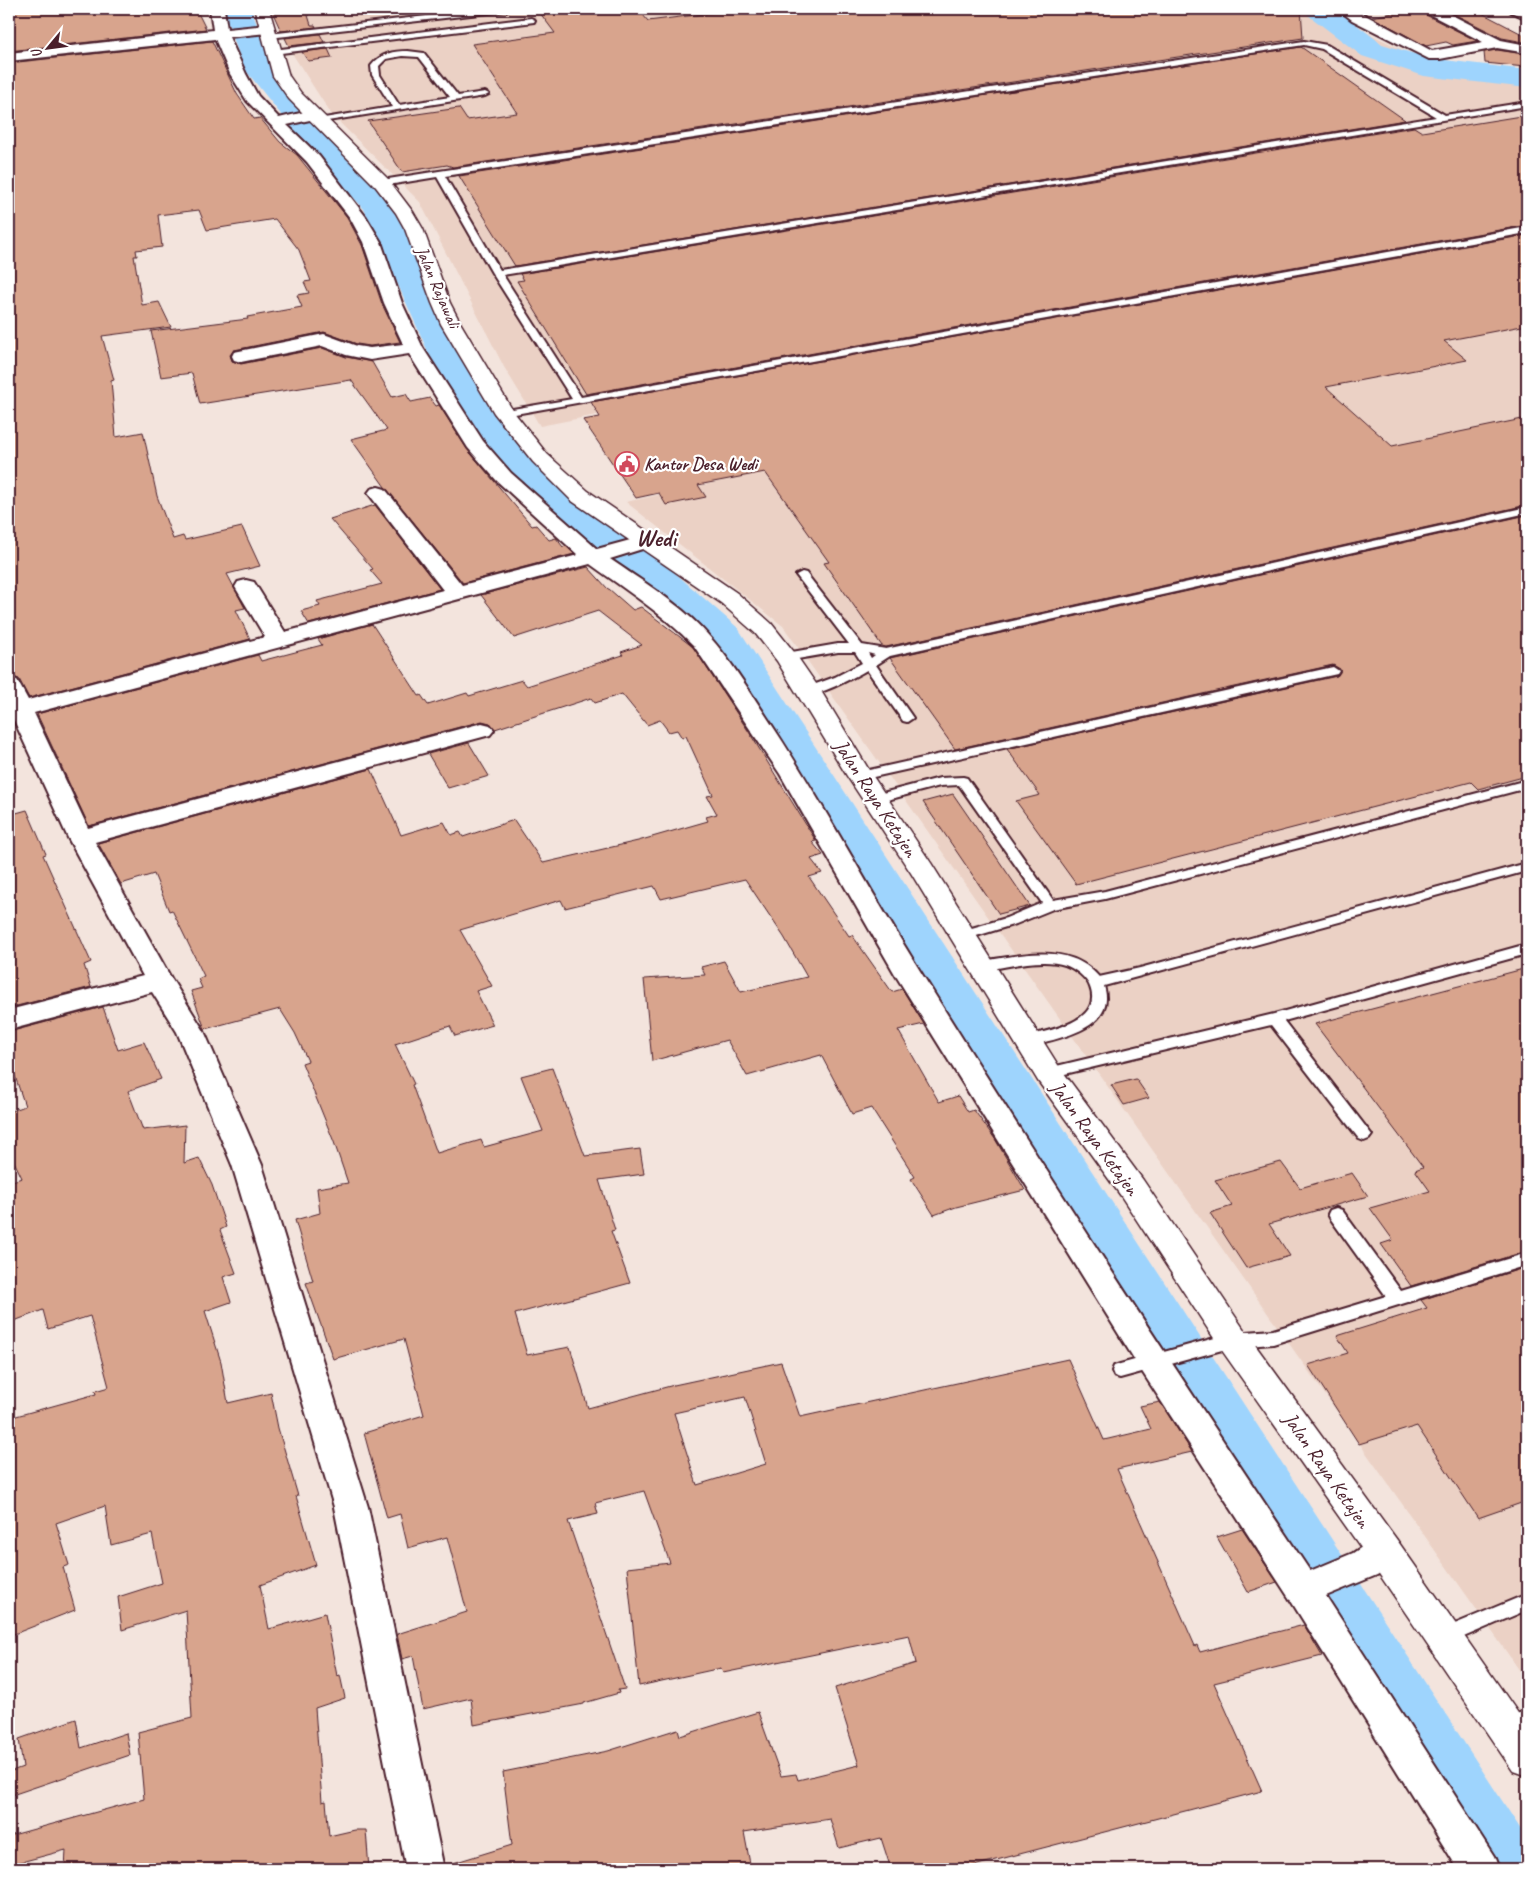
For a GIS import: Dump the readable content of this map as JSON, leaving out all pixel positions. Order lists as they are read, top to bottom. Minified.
{"streets":{"street":["Jalan Rajawali","Jalan Raya Ketajen"]},"crossings":[["Jalan Rajawali","Jalan Raya Ketajen"]],"districts":["Wedi"],"places":{"public building":["Kantor Desa Wedi"]},"north":"bottom left"}
